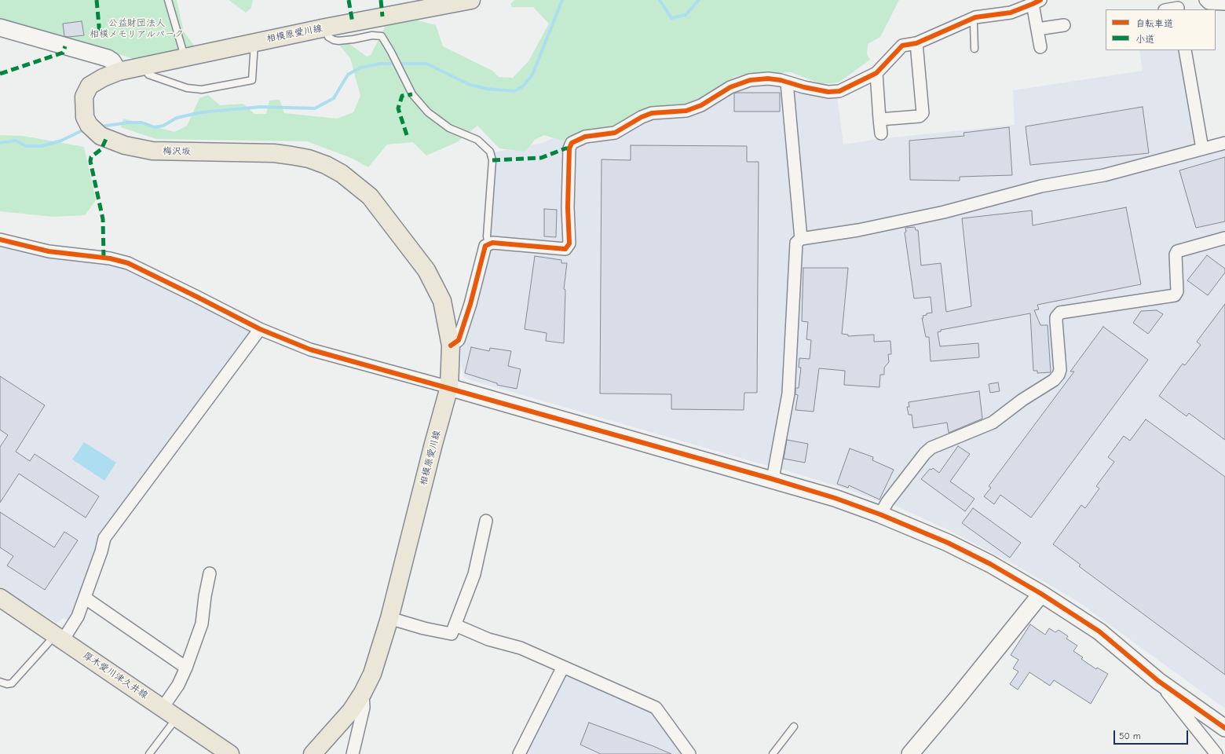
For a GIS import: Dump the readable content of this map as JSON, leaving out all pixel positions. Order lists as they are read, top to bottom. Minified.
{"streets":{"main road":["相模原愛川線","梅沢坂","厚木愛川津久井線"]},"crossings":[["相模原愛川線","梅沢坂"]],"parks":["公益財団法人 相模メモリアルパーク"],"legend":["自転車道","小道"],"scale_bar":"50 m"}
